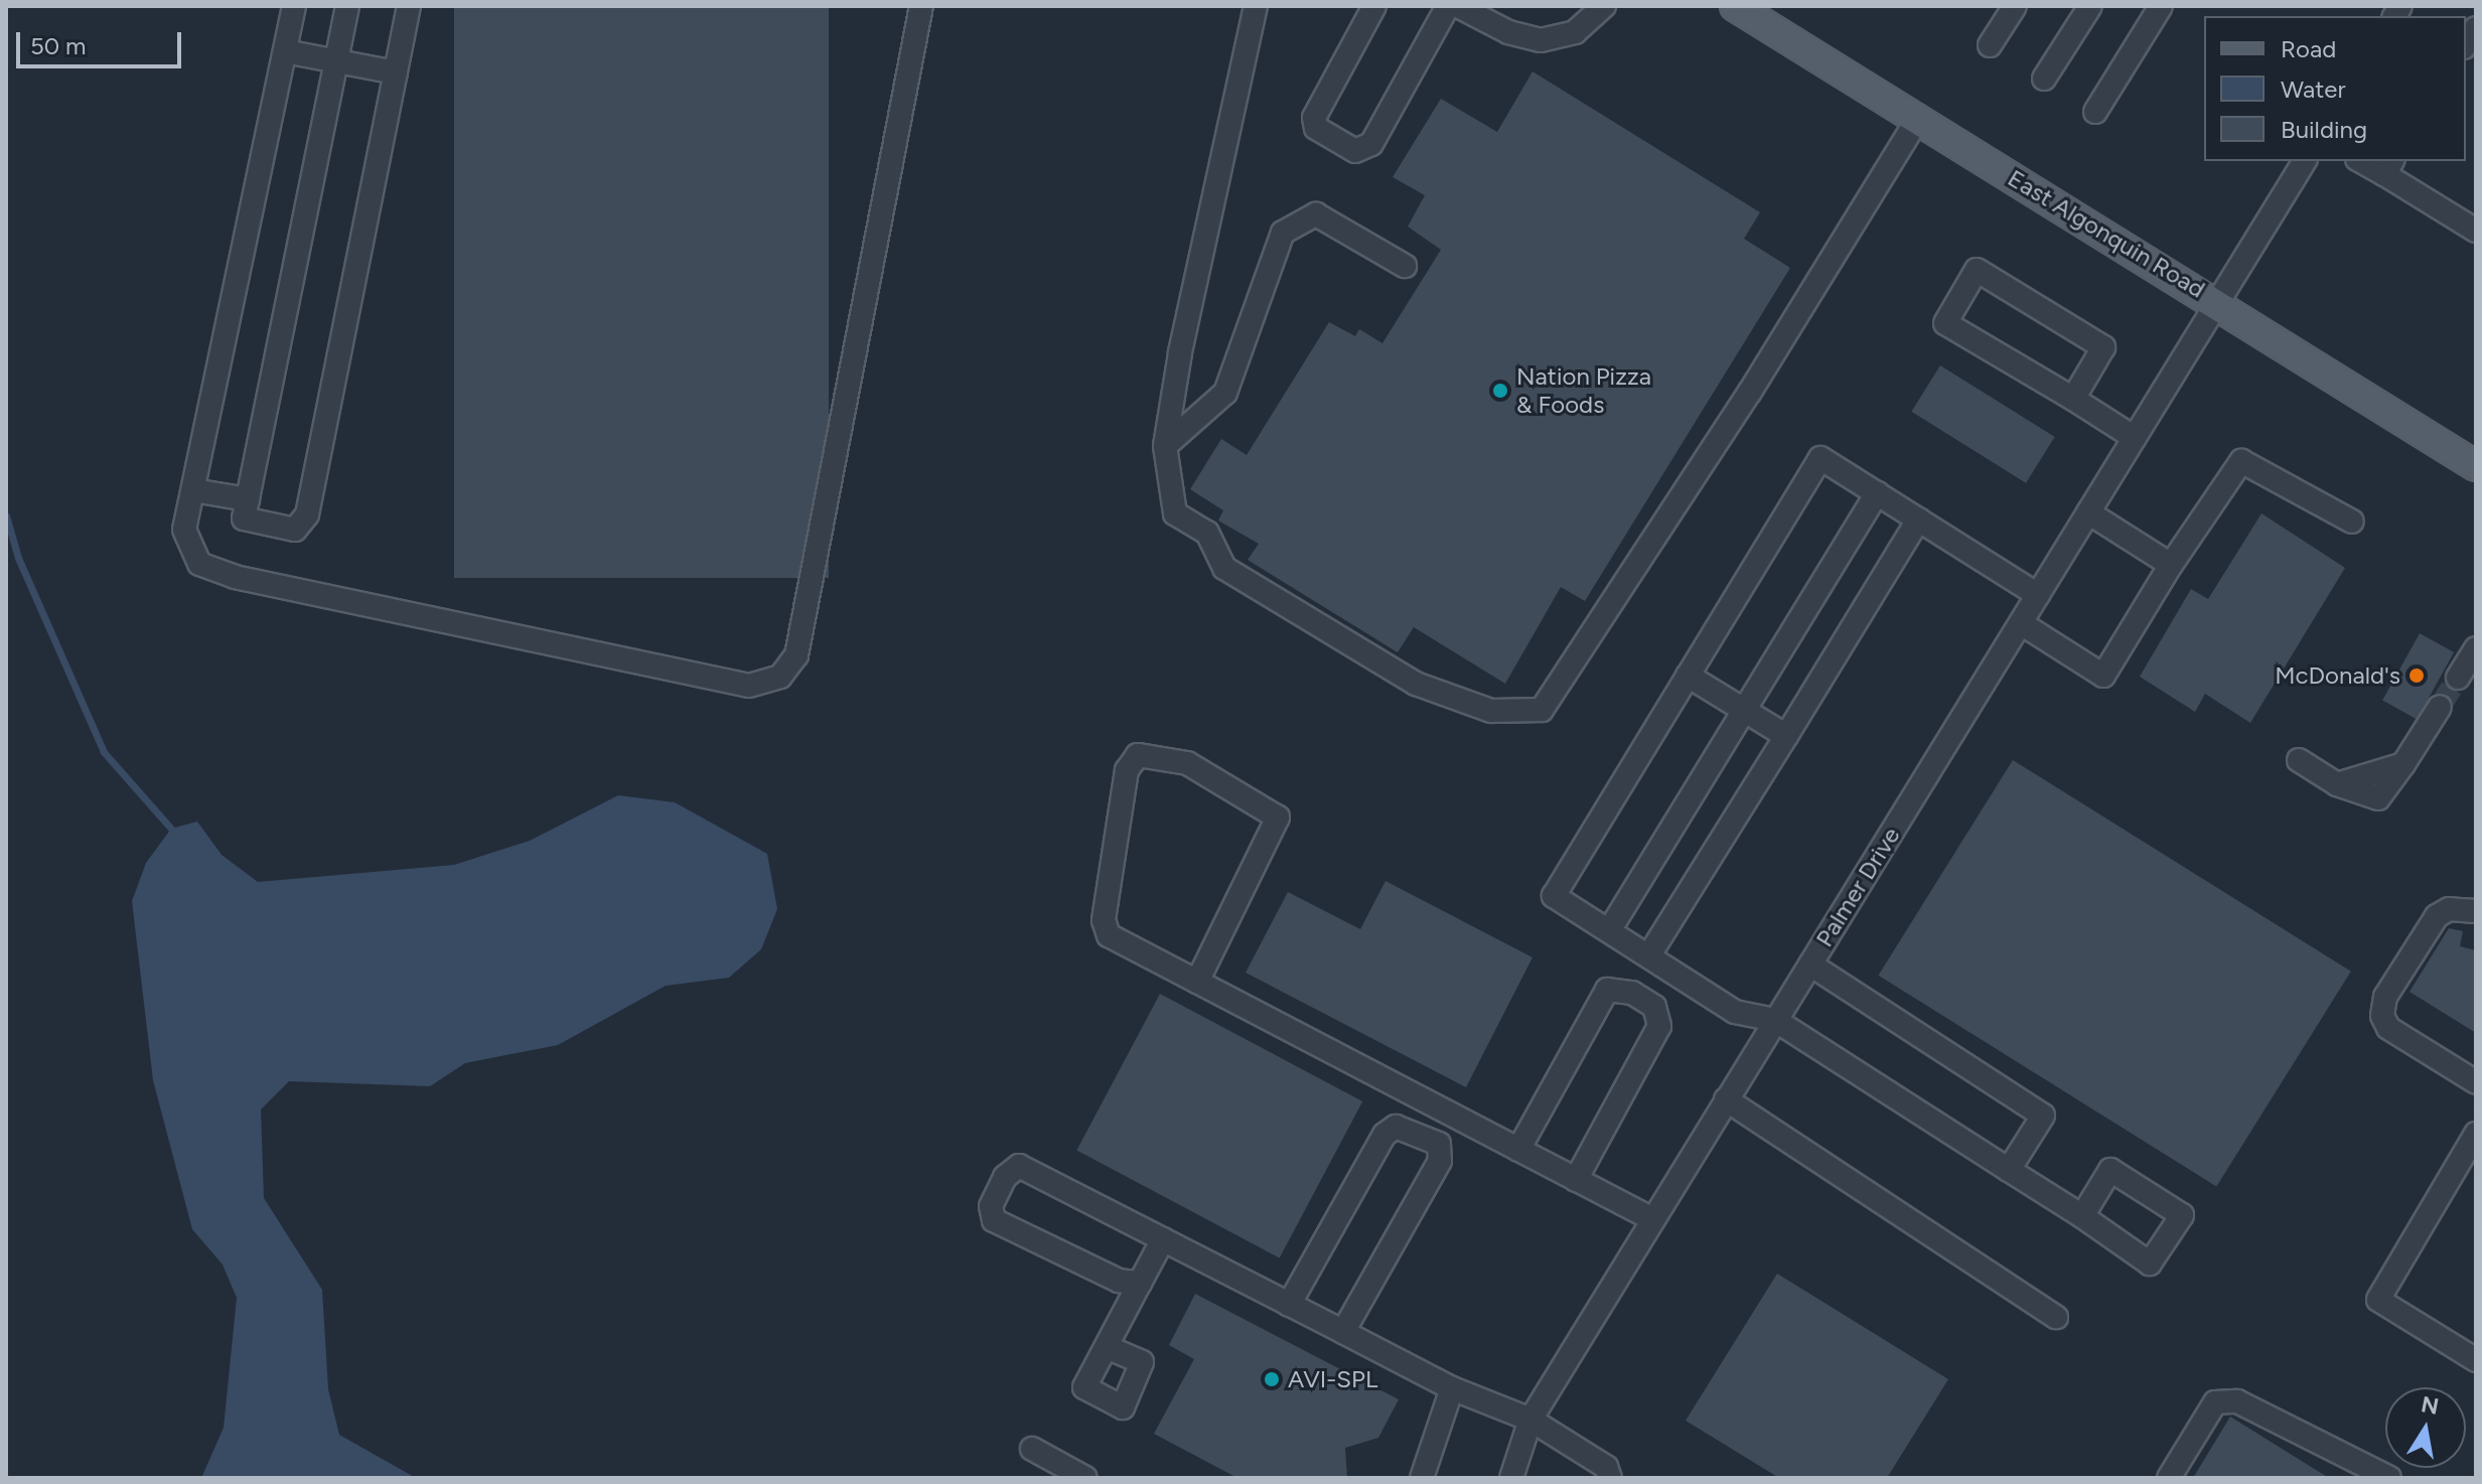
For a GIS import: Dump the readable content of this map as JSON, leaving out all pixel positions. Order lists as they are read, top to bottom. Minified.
{"streets":{"main road":["East Algonquin Road"],"street":["Palmer Drive"]},"crossings":[["East Algonquin Road","Palmer Drive"]],"places":["Nation Pizza & Foods","McDonald's","AVI-SPL"],"legend":["Road","Water","Building"],"scale_bar":"50 m","north":"top"}
